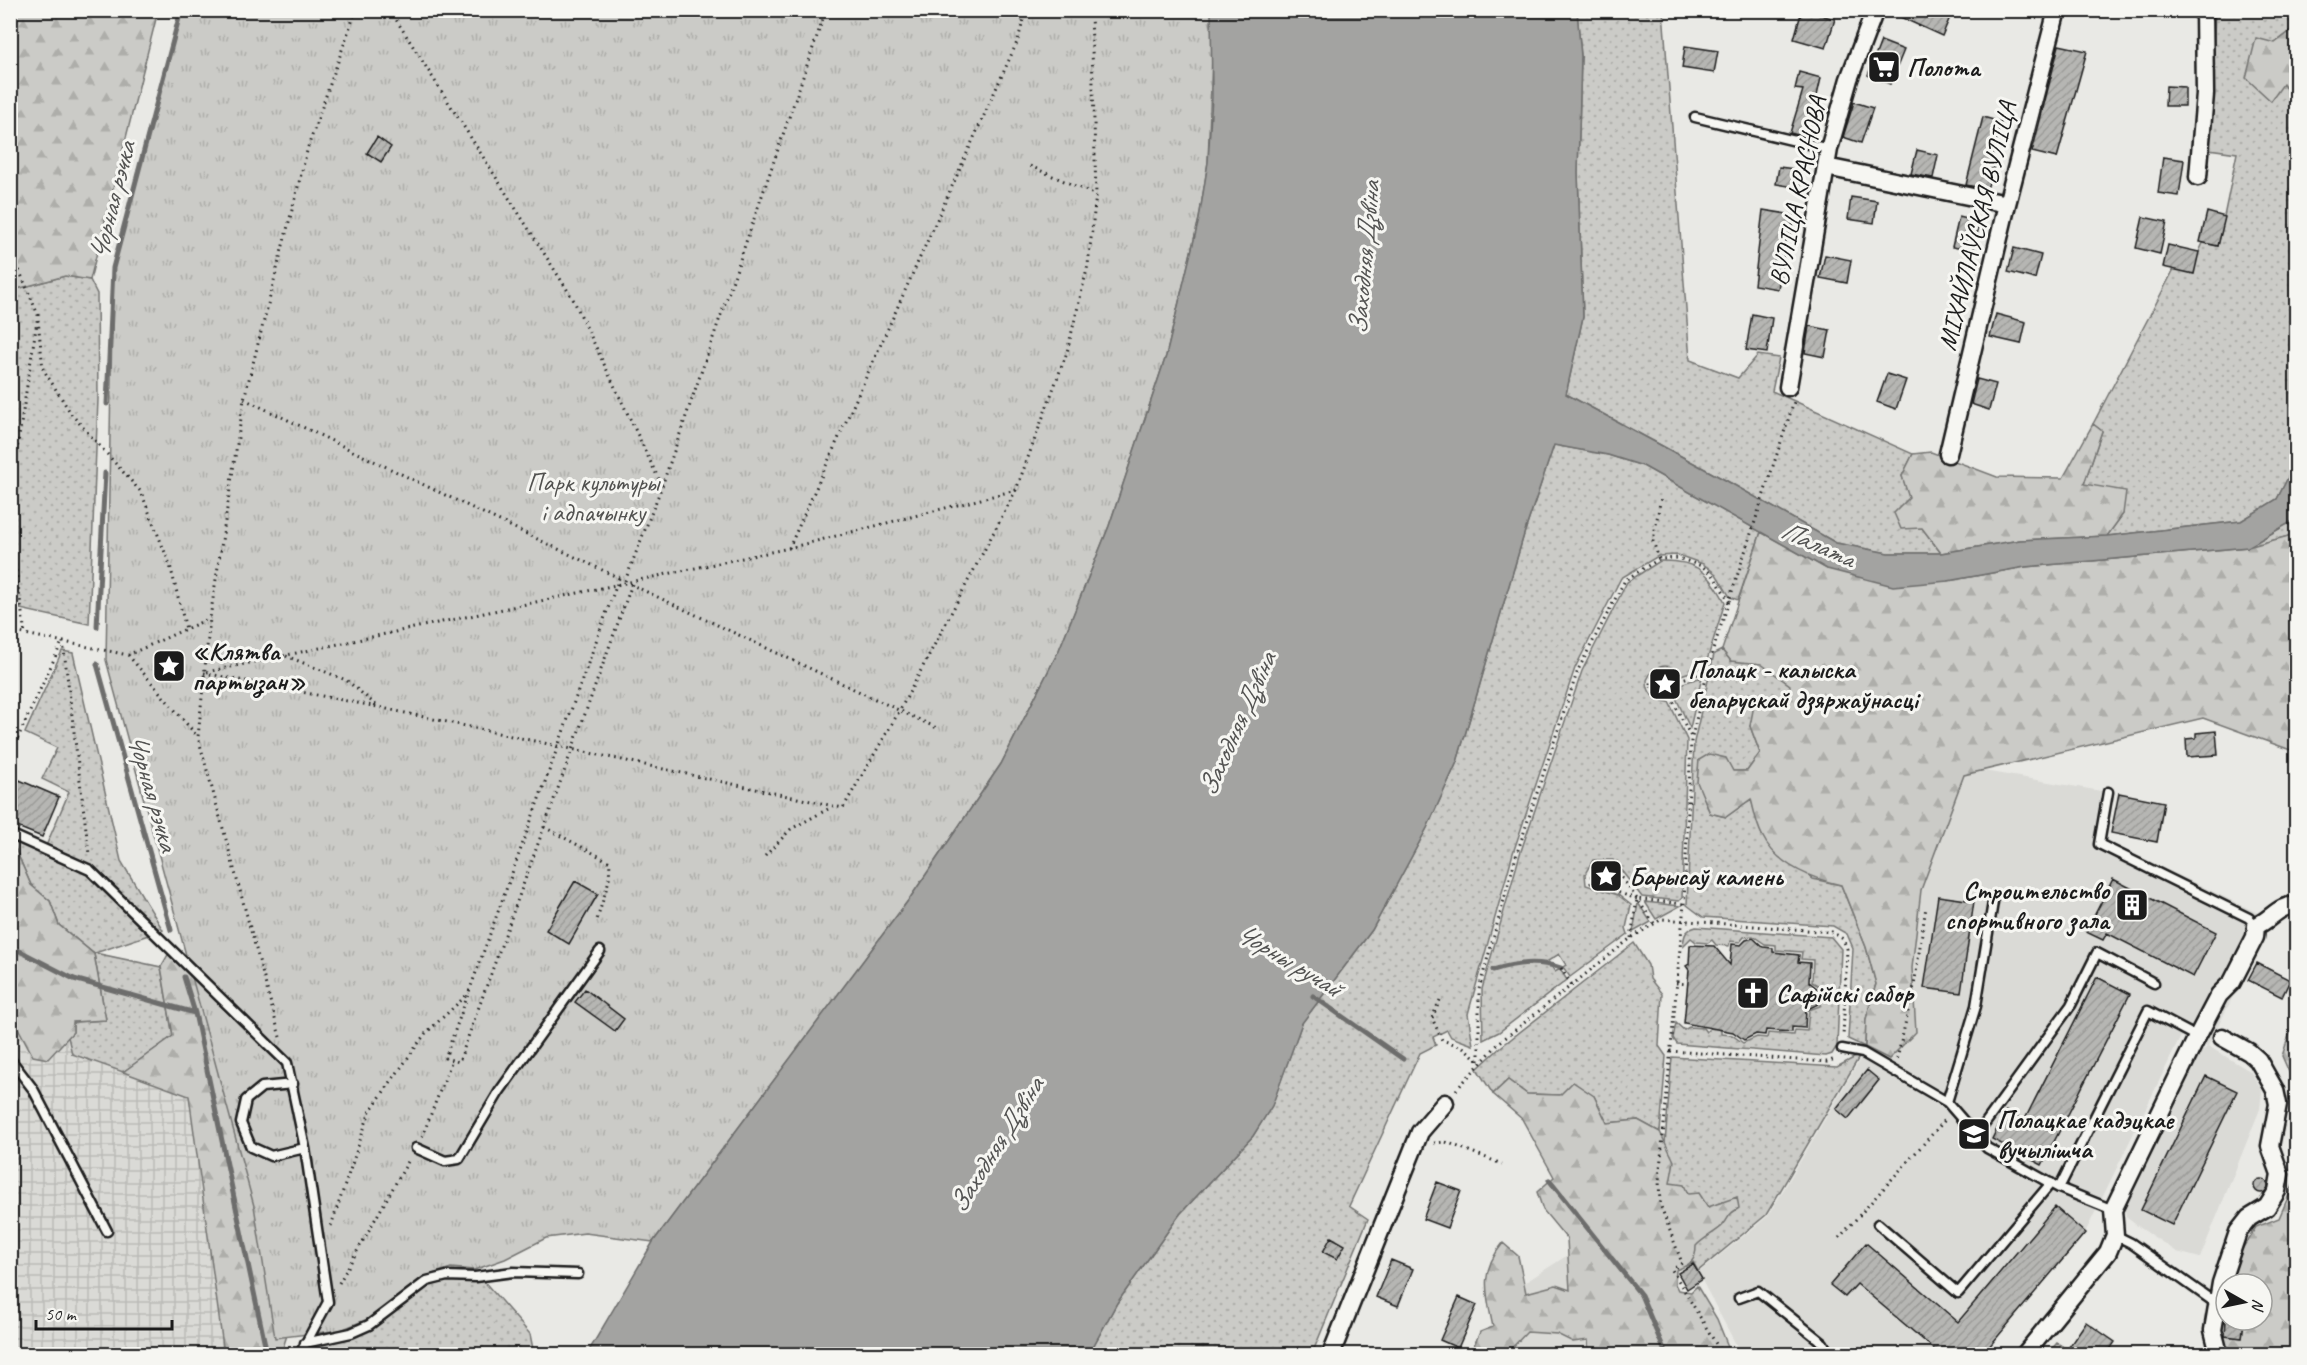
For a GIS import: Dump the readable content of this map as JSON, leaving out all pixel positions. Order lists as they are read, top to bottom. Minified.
{"streets":{"street":["ВУЛІЦА КРАСНОВА","МІХАЙЛАЎСКАЯ ВУЛІЦА"]},"water":["Чорная рэчка","Заходняя Дзвіна","Палата","Чорны ручай"],"parks":["Парк культуры і адпачынку"],"places":{"supermarket":["Полота"],"place":["«Клятва партызан»","Полацк - калыска беларускай дзяржаўнасці","Барысаў камень"],"building":["Строительство спортивного зала"],"church":["Сафійскі сабор"],"school or university":["Полацкае кадэцкае вучылішча"]},"scale_bar":"50 m","north":"right"}
